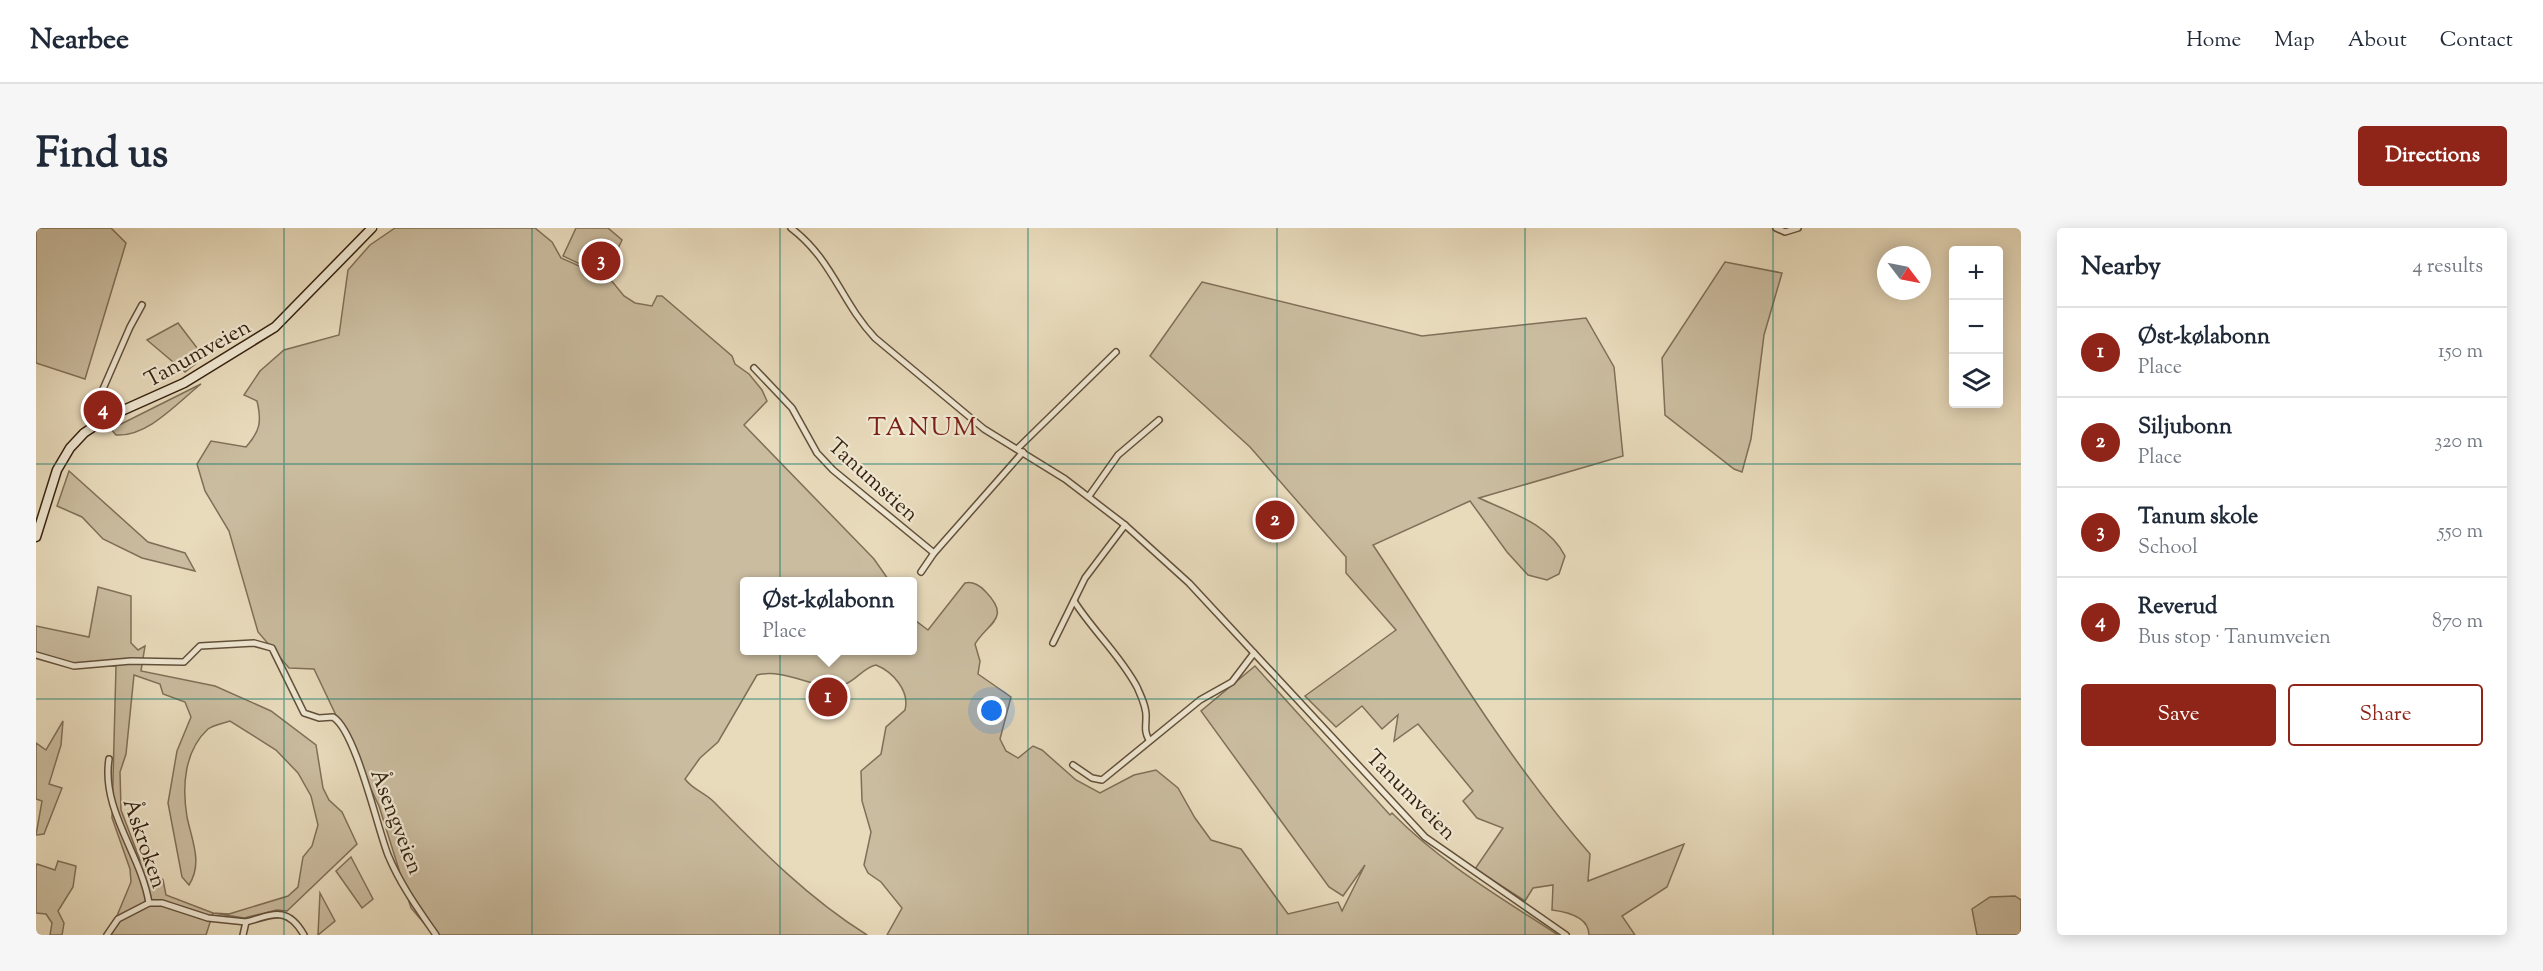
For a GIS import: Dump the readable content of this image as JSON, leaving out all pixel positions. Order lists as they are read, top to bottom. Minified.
{"streets":{"main road":["Tanumveien"],"street":["Tanumstien","Åsengveien","Åskroken"]},"districts":["TANUM"],"north":"bottom right","page":{"header":"Nearbee","nav":["Home","Map","About","Contact"],"title":"Find us","buttons":["Directions",["Save","Share"]],"heading":["Nearby","4 results"],"pins":["3","4","2","1"],"map_buttons":["+","−"],"list":[{"mark":"1","name":"Øst-kølabonn","note":"Place","value":"150 m"},{"mark":"2","name":"Siljubonn","note":"Place","value":"320 m"},{"mark":"3","name":"Tanum skole","note":"School","value":"550 m"},{"mark":"4","name":"Reverud","note":"Bus stop · Tanumveien","value":"870 m"}],"popup":["Øst-kølabonn","Place"]}}
